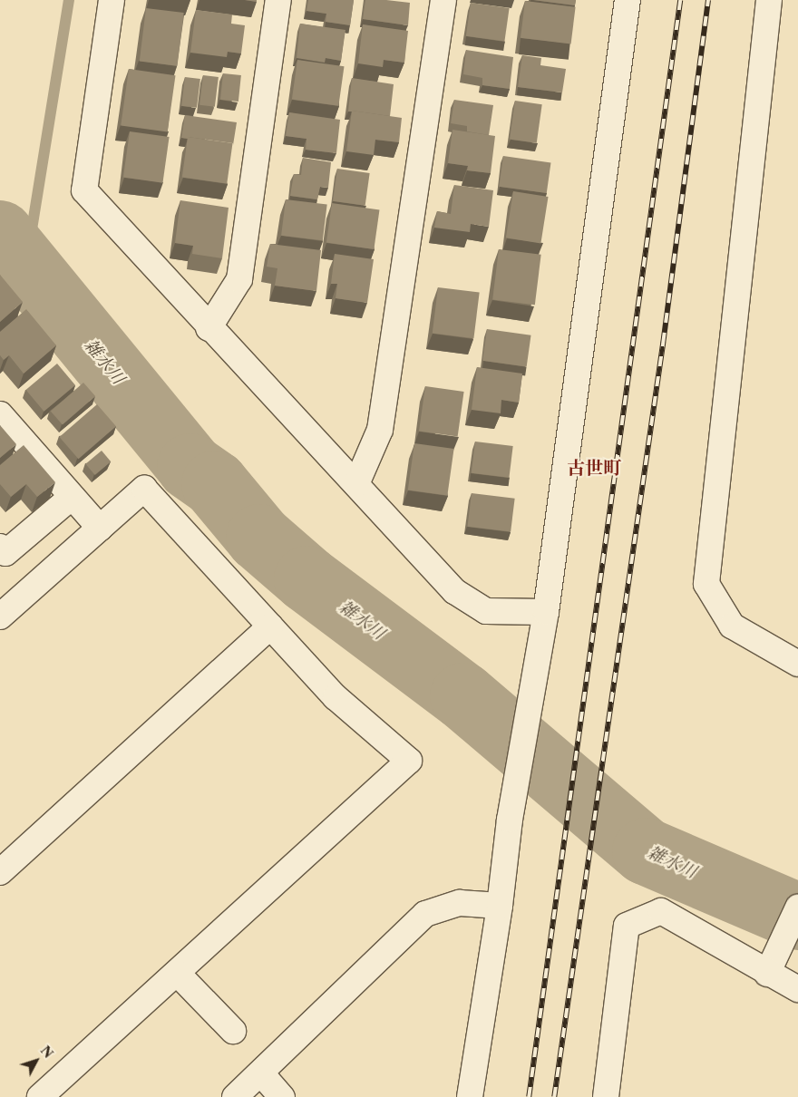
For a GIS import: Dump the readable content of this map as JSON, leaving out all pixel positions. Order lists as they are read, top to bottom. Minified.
{"districts":["古世町"],"water":["雑水川"],"north":"top right"}
